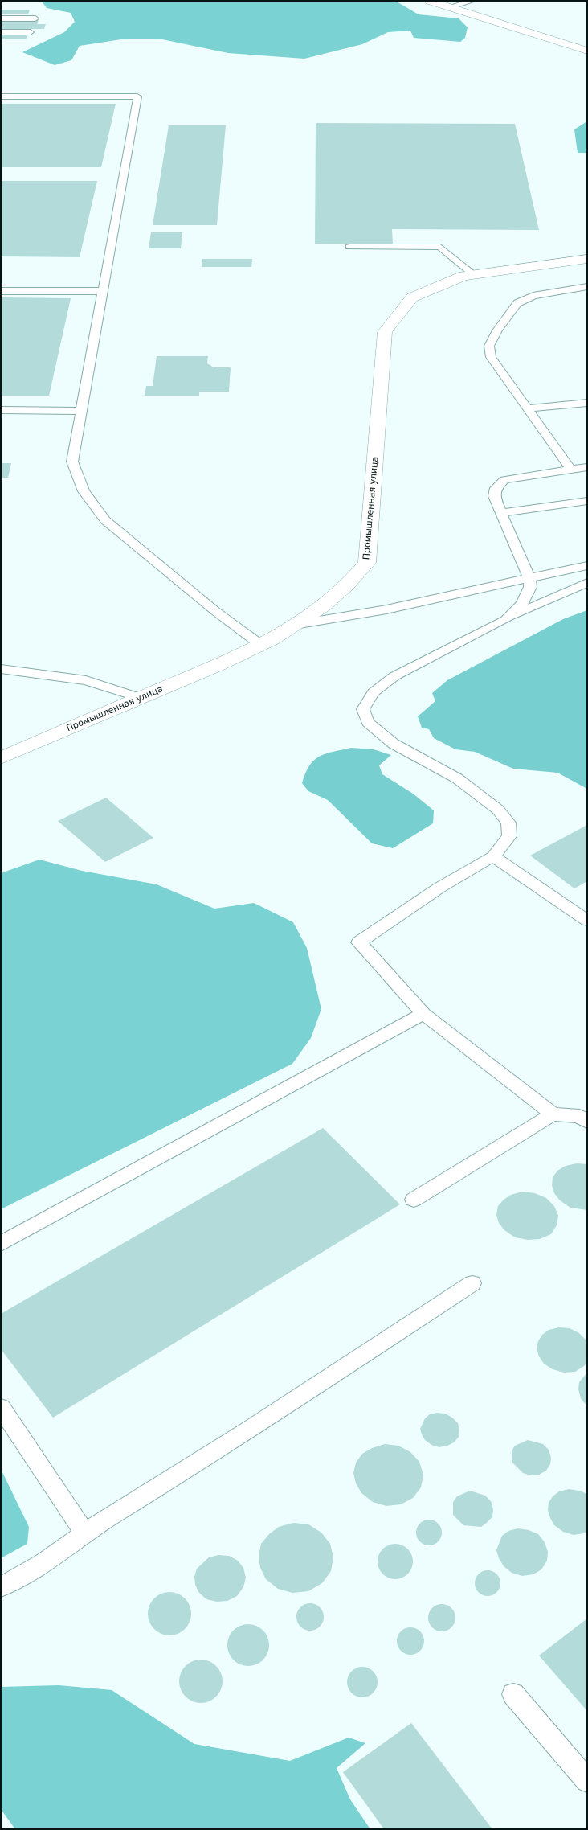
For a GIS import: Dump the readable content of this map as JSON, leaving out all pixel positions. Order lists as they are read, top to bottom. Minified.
{"streets":{"street":["Промышленная улица"]}}
